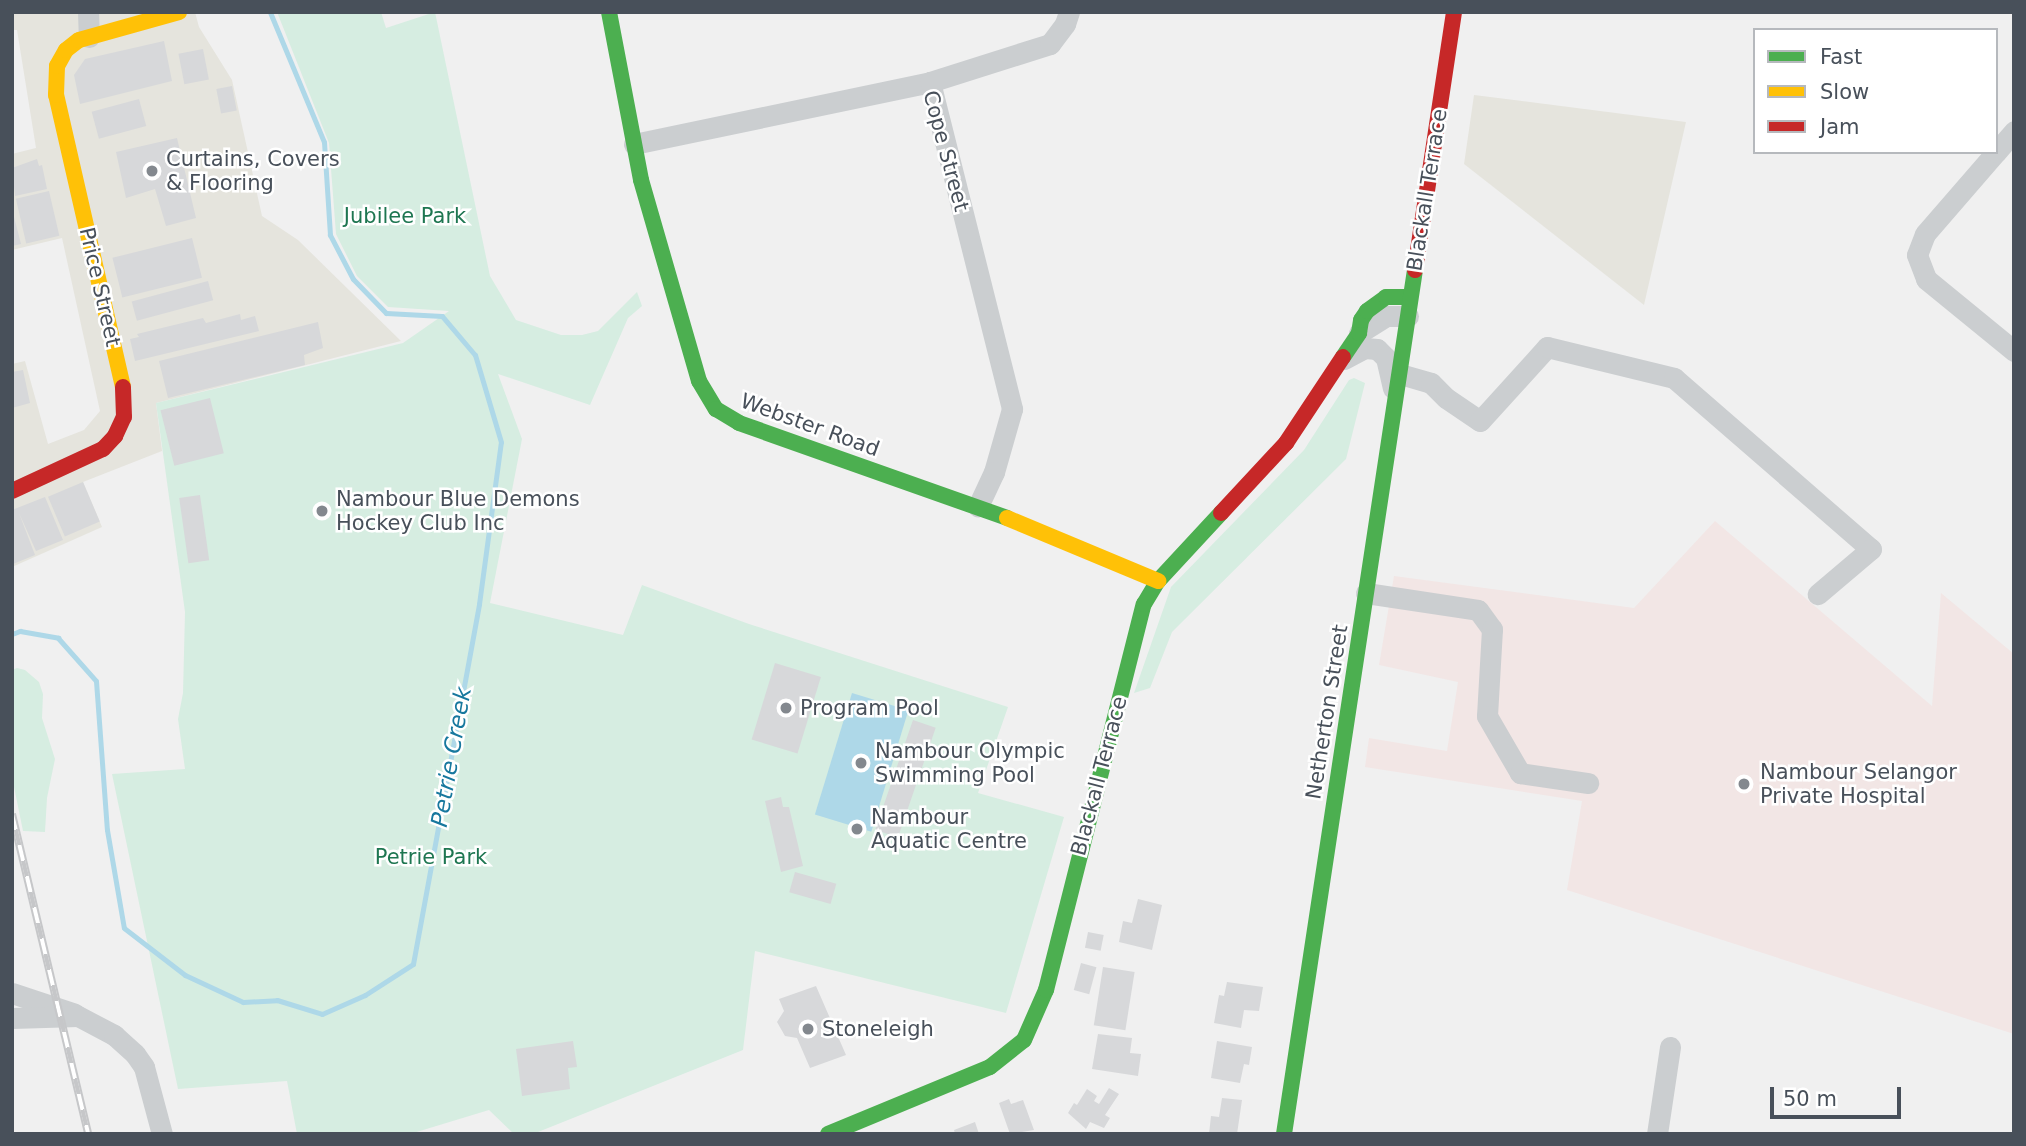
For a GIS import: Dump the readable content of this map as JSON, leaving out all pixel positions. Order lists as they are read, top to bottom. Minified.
{"streets":{"street":["Cope Street","Blackall Terrace","Price Street","Webster Road","Netherton Street"]},"crossings":[["Cope Street","Webster Road"],["Blackall Terrace","Webster Road"],["Blackall Terrace","Netherton Street"]],"water":["Petrie Creek"],"parks":["Jubilee Park","Petrie Park"],"places":["Curtains, Covers & Flooring","Nambour Blue Demons Hockey Club Inc","Program Pool","Nambour Olympic Swimming Pool","Nambour Selangor Private Hospital","Nambour Aquatic Centre","Stoneleigh"],"legend":["Fast","Slow","Jam"],"scale_bar":"50 m"}
